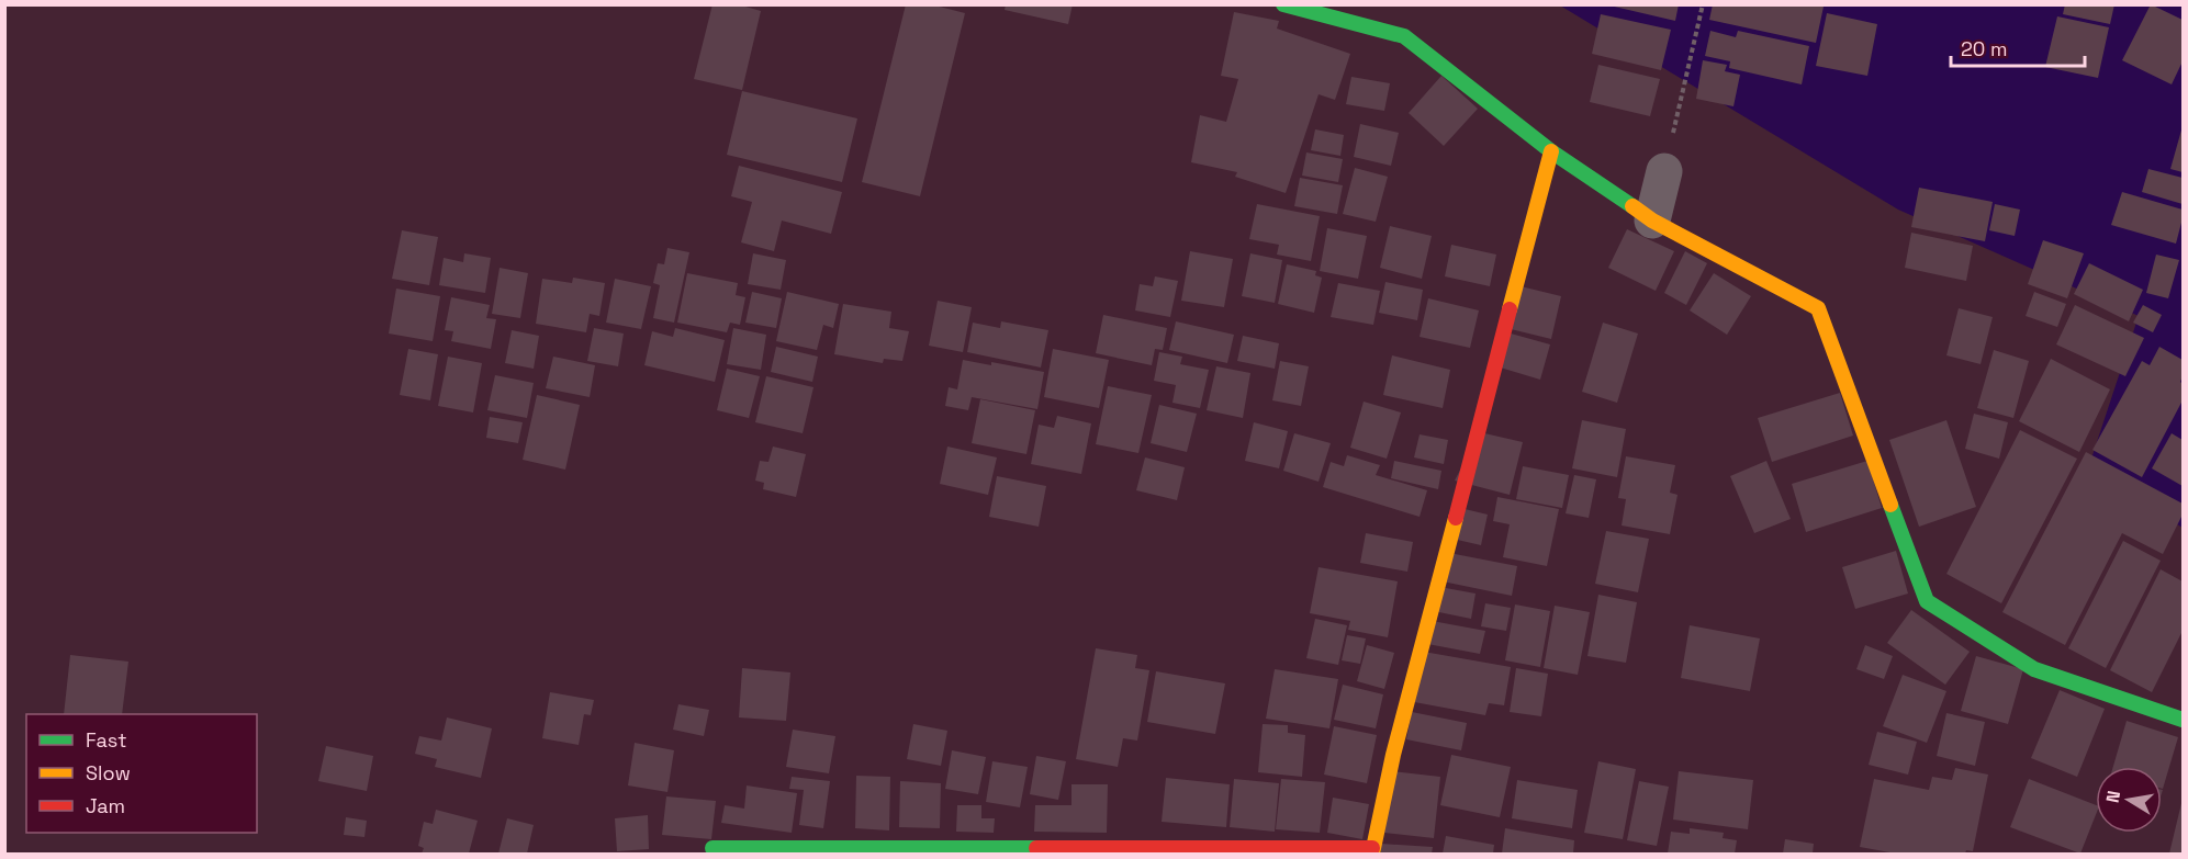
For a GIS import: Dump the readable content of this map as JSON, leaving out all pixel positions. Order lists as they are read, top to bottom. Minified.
{"legend":["Fast","Slow","Jam"],"scale_bar":"20 m","north":"left"}
